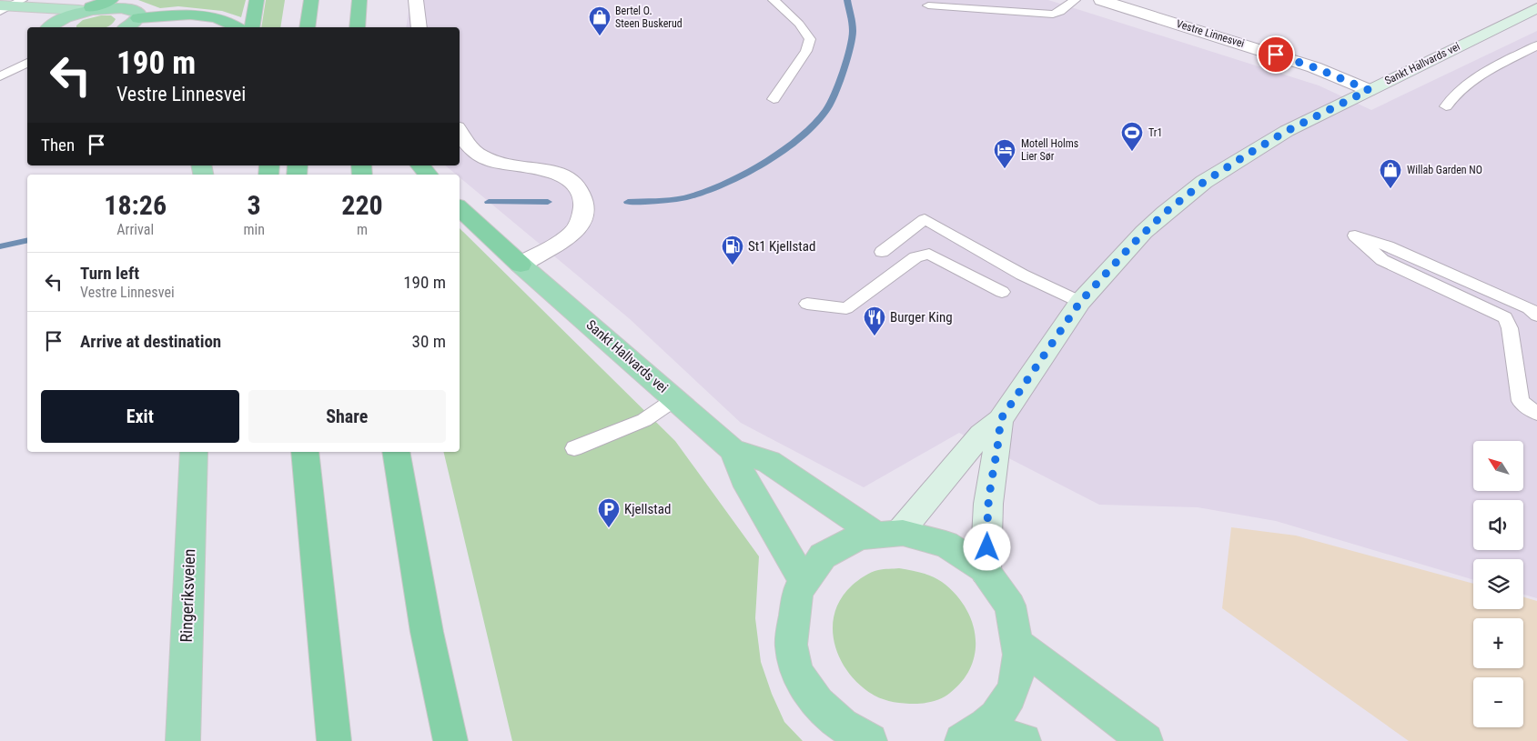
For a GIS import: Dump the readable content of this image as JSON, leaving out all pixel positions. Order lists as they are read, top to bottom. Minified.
{"streets":{"highway":["Sankt Hallvards vei","Ringeriksveien"],"street":["Vestre Linnesvei"]},"crossings":[["Vestre Linnesvei","Sankt Hallvards vei"]],"places":{"shop":["Bertel O. Steen Buskerud","Willab Garden NO"],"sports":["Tr1"],"hotel":["Motell Holms Lier Sør"],"fuel station":["St1 Kjellstad"],"restaurant":["Burger King"],"parking":["Kjellstad"]},"north":"top left","page":{"turn":["190 m","Vestre Linnesvei"],"then":"Then","eta":["18:26","Arrival","3","min","220","m"],"list":[{"name":"Turn left","note":"Vestre Linnesvei","value":"190 m"},{"name":"Arrive at destination","value":"30 m"}],"buttons":["Exit","Share"],"map_buttons":["+","−"]}}
